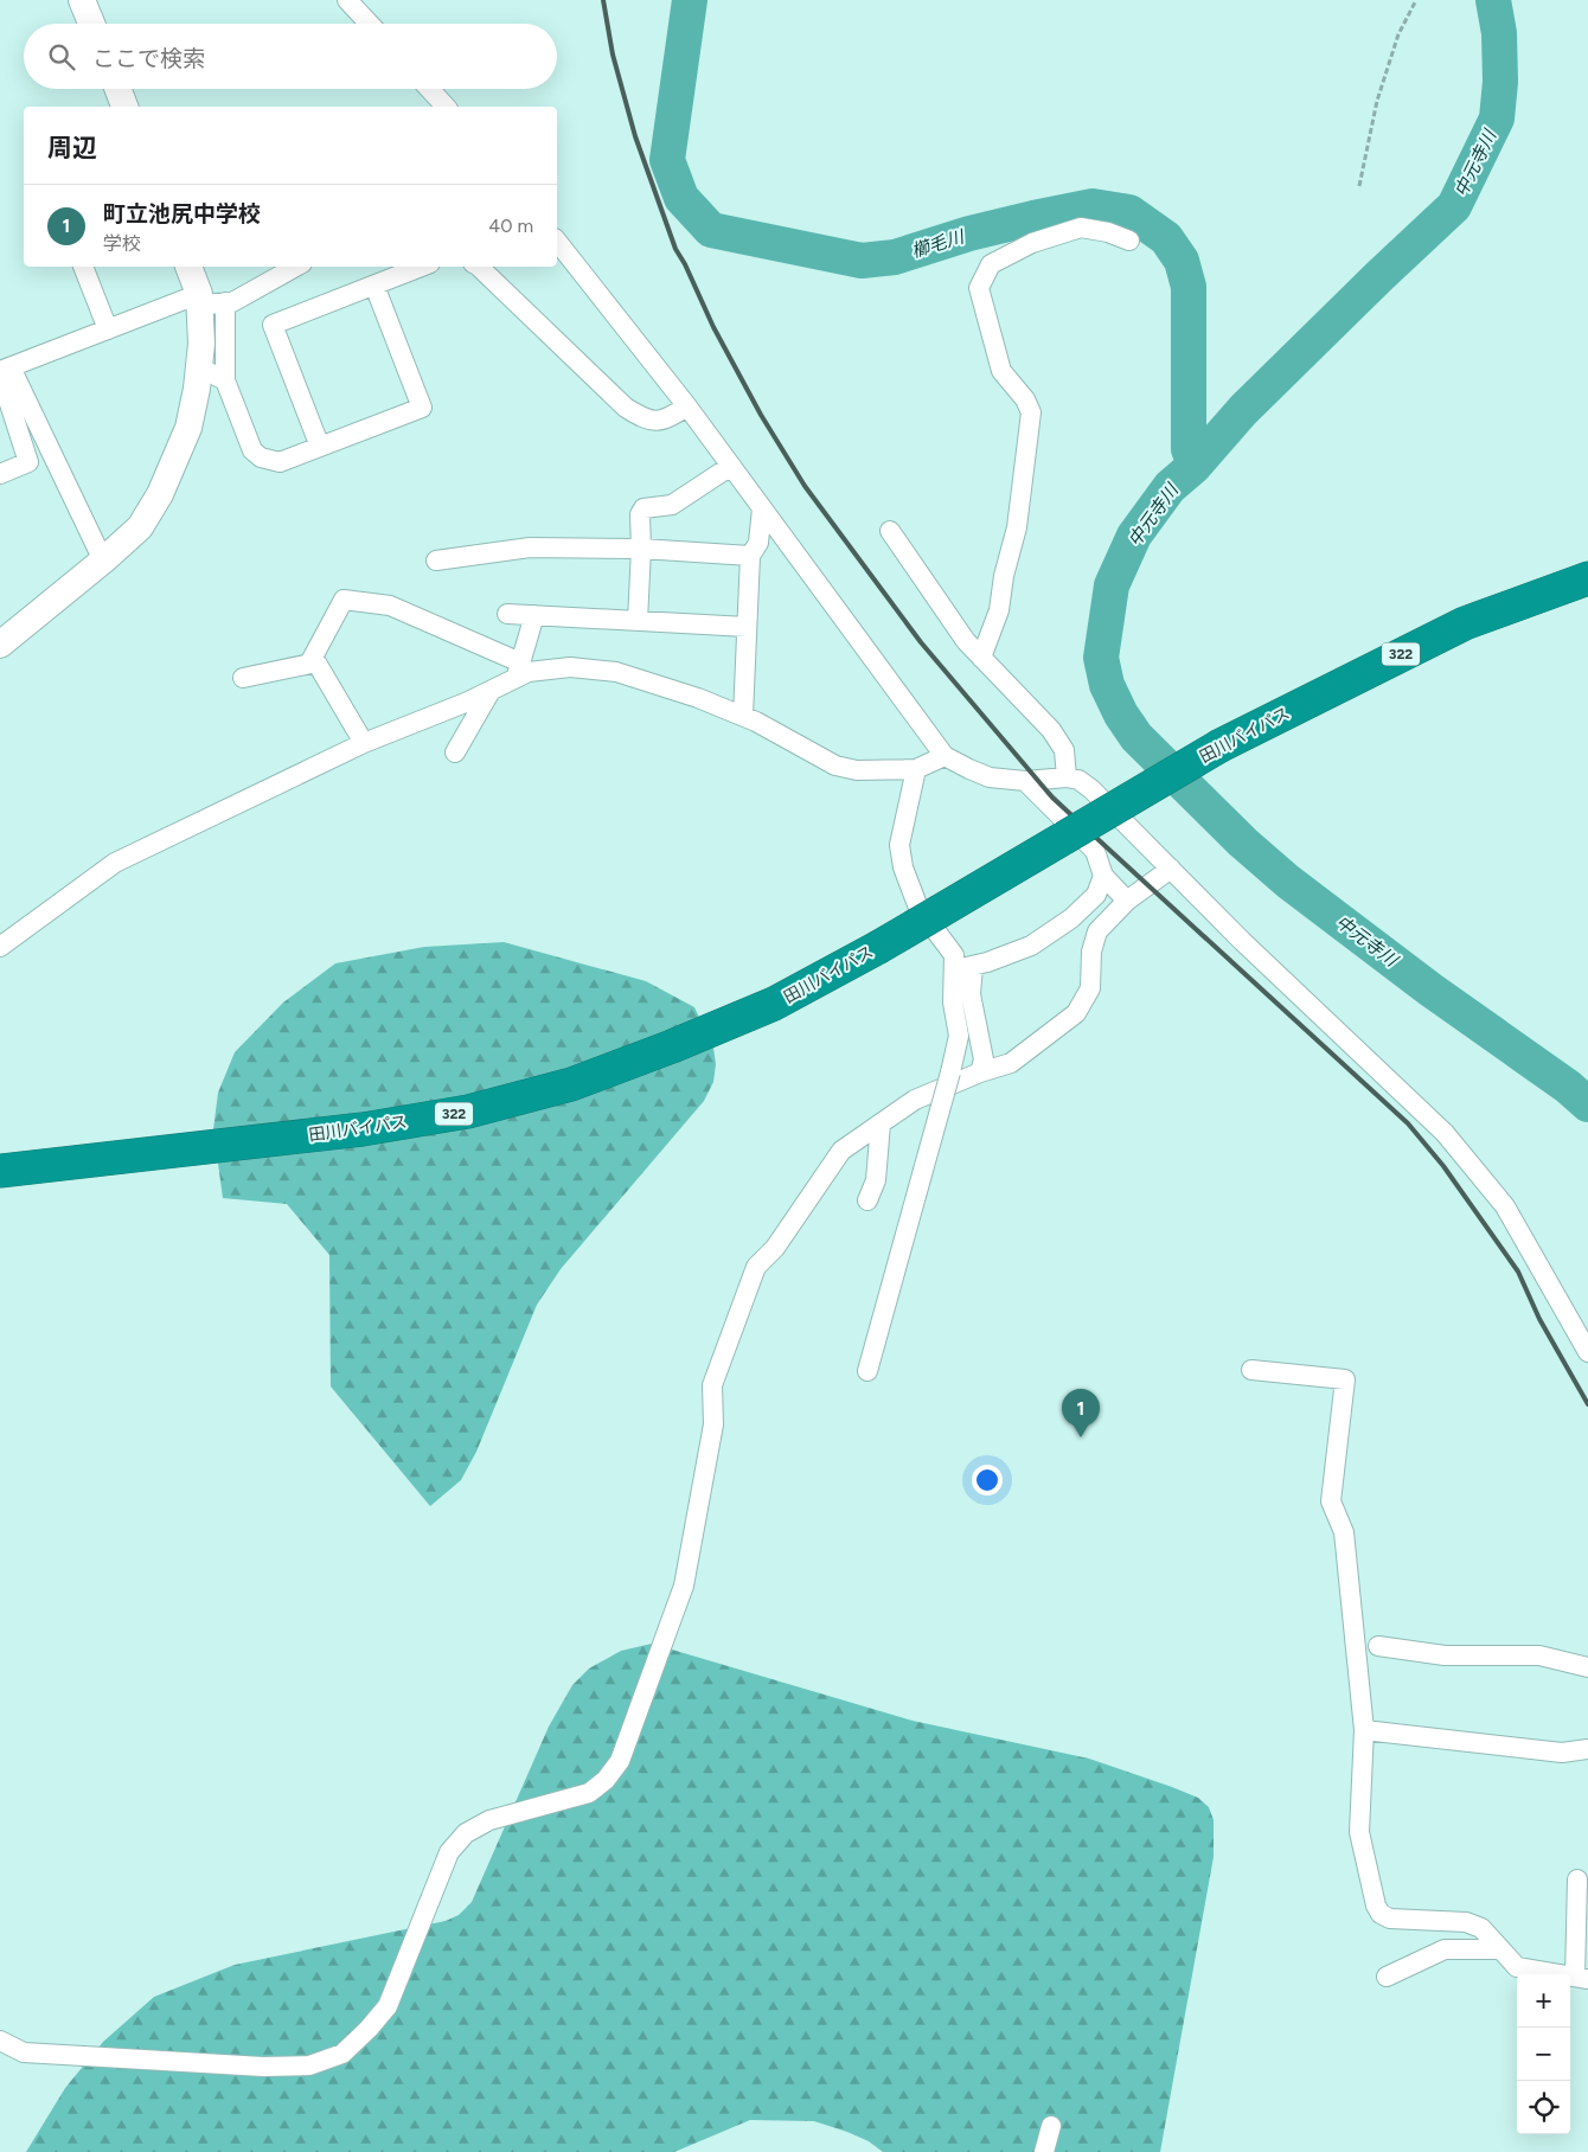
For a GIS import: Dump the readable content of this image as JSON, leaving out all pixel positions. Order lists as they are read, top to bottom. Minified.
{"streets":{"highway":["322","田川バイパス"]},"water":["中元寺川","櫛毛川"],"page":{"search":"ここで検索","heading":"周辺","list":[{"mark":"1","name":"町立池尻中学校","note":"学校","value":"40 m"}],"pins":"1","map_buttons":["+","−"]}}
